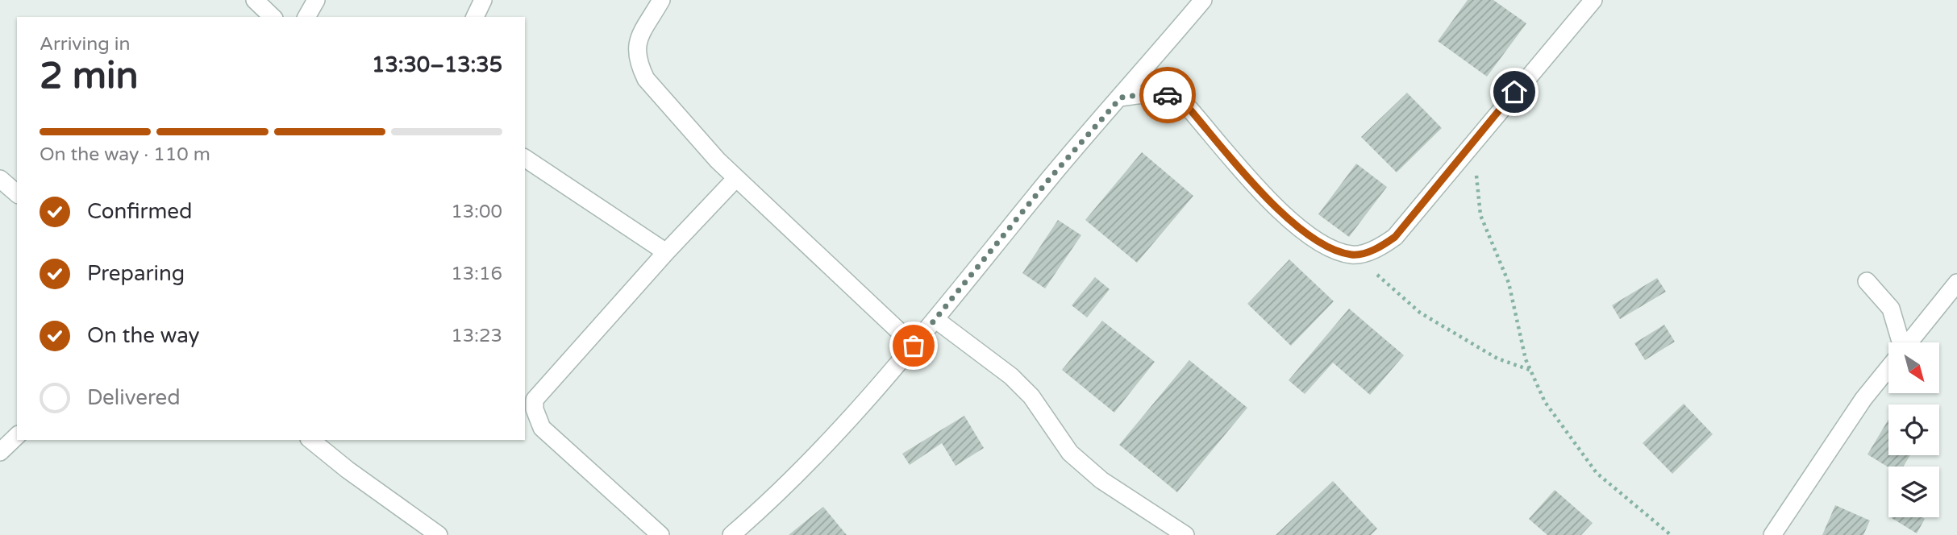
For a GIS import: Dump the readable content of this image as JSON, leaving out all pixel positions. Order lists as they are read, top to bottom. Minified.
{"north":"bottom right","page":{"heading":["2 min","Arriving in","13:30–13:35"],"bar":"On the way · 110 m","list":[["Confirmed","13:00"],["Preparing","13:16"],["On the way","13:23"],"Delivered"]}}
